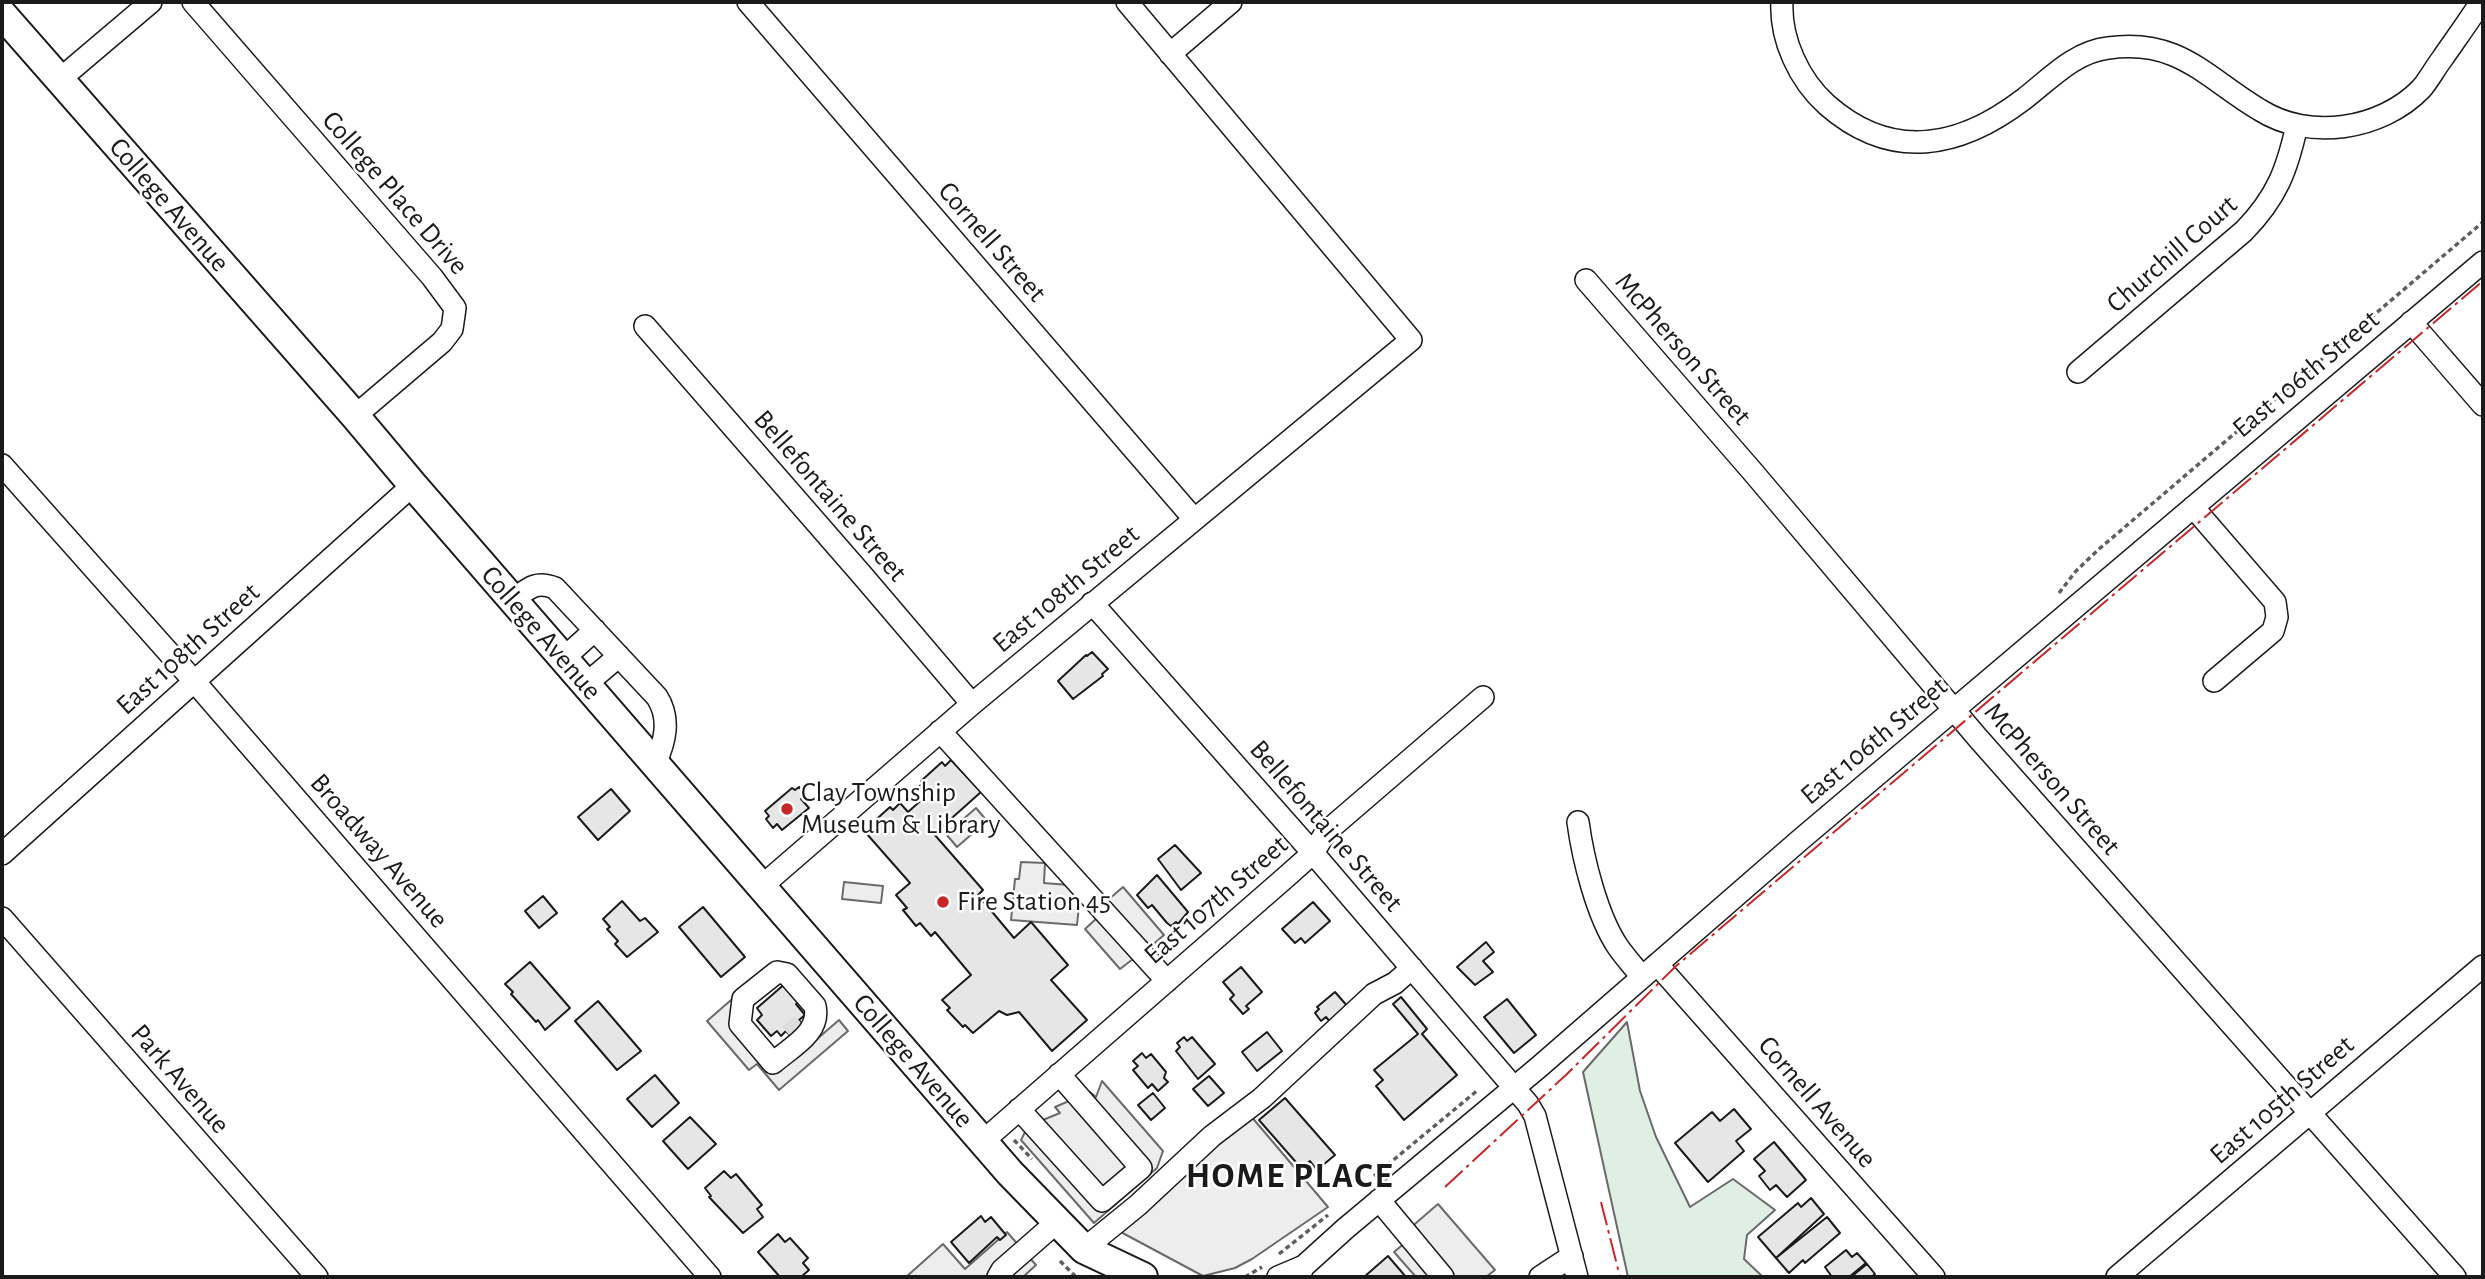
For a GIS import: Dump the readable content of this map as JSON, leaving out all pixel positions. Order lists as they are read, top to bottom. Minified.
{"streets":{"main road":["College Avenue"],"street":["College Place Drive","Cornell Street","Churchill Court","McPherson Street","East 106th Street","Bellefontaine Street","East 108th Street","Broadway Avenue","East 107th Street","Park Avenue","East 105th Street","Cornell Avenue"]},"crossings":[["College Place Drive","College Avenue"],["College Avenue","East 108th Street"],["College Avenue","East 107th Street"],["Cornell Street","East 108th Street"],["McPherson Street","East 106th Street"],["McPherson Street","East 105th Street"],["East 106th Street","Bellefontaine Street"],["East 106th Street","Cornell Avenue"],["Bellefontaine Street","East 108th Street"],["Bellefontaine Street","East 107th Street"],["East 108th Street","Broadway Avenue"]],"districts":["HOME PLACE"],"places":["Clay Township Museum & Library","Fire Station 45"]}
